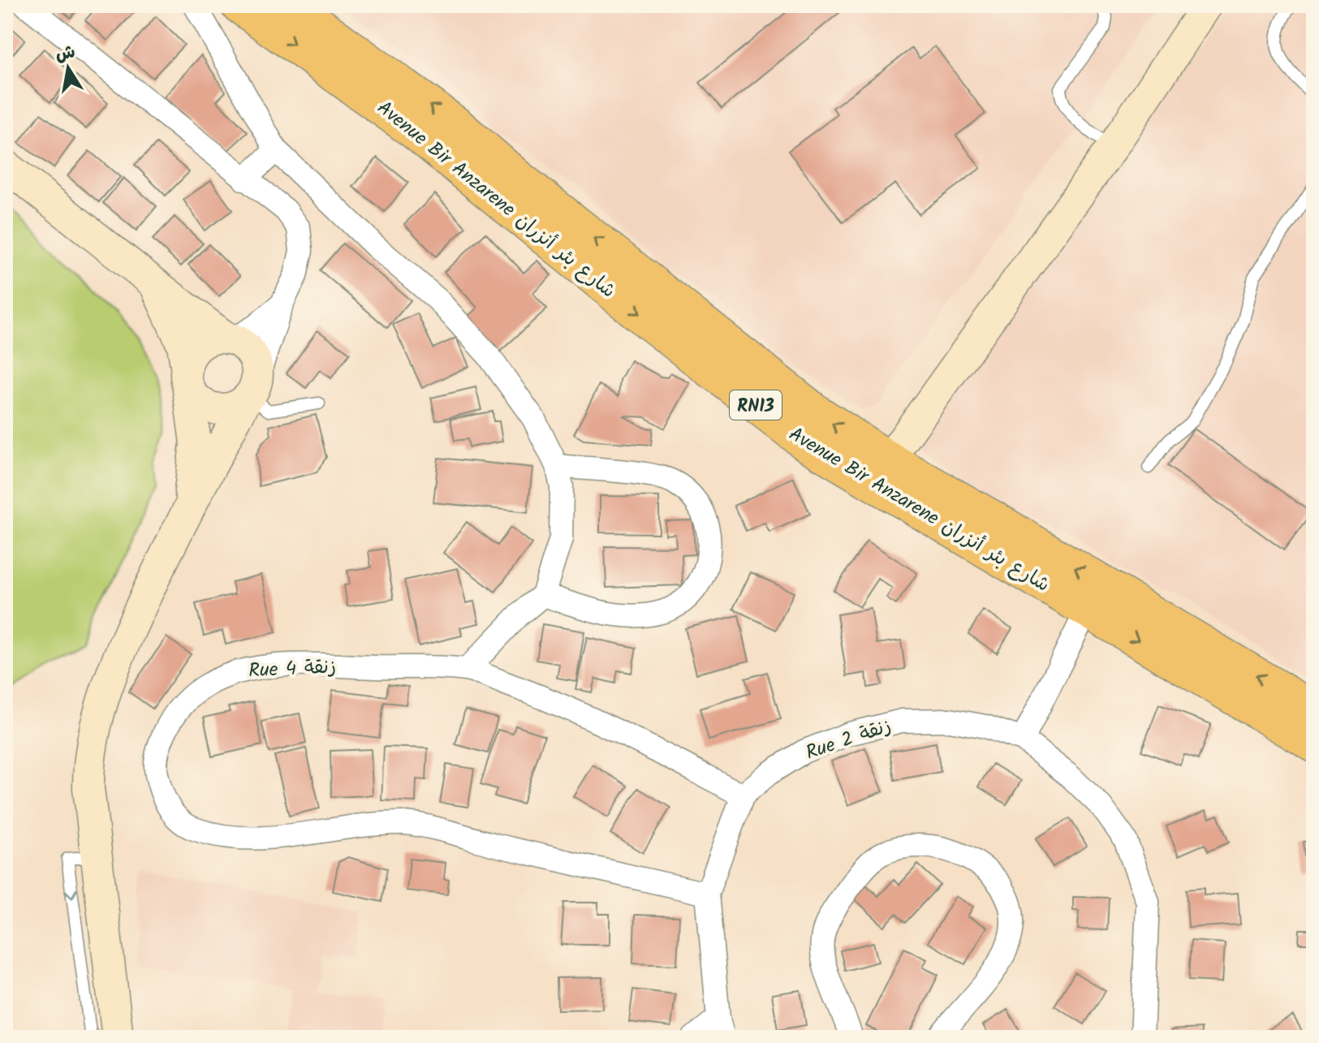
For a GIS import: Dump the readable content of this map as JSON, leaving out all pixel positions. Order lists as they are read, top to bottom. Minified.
{"streets":{"main road":["Avenue Bir Anzarene شارع بئر أنزران","RN13"],"street":["Rue 4 زنقة","Rue 2 زنقة"]},"crossings":[["Rue 4 زنقة","Rue 2 زنقة"]],"north":"top"}
